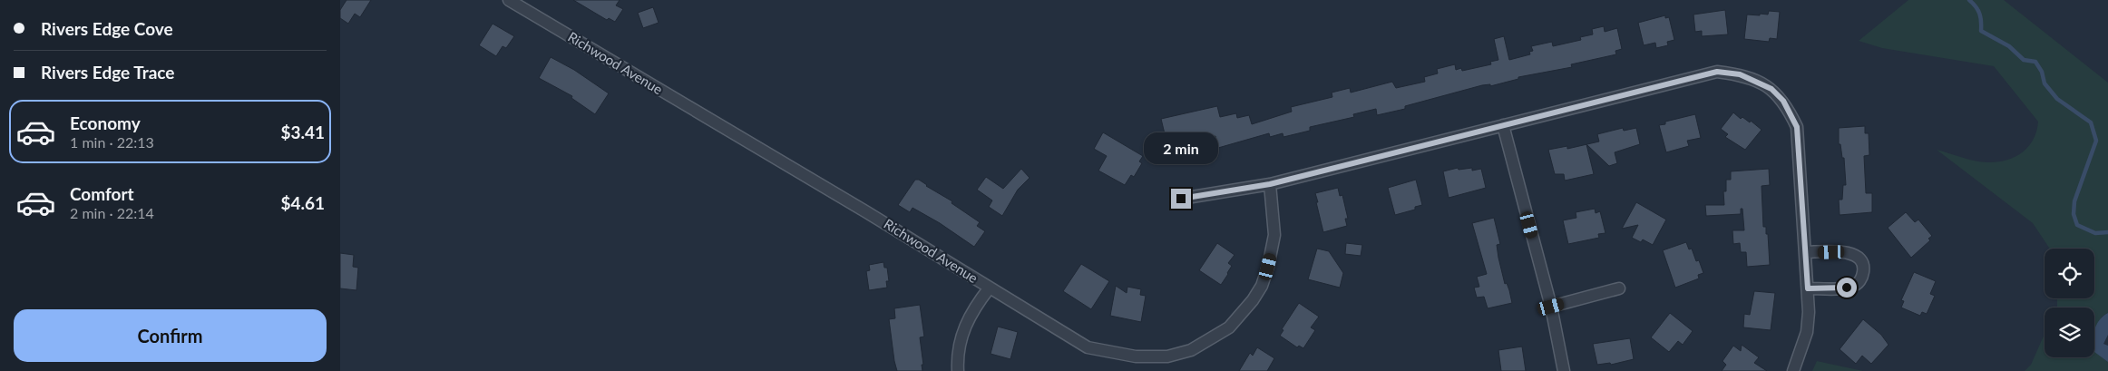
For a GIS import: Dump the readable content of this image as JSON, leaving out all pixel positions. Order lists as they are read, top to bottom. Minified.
{"streets":{"street":["Richwood Avenue"]},"page":{"banner":["Rivers Edge Cove","Rivers Edge Trace"],"list":[{"name":"Economy","note":"1 min · 22:13","value":"$3.41"},{"name":"Comfort","note":"2 min · 22:14","value":"$4.61"}],"bubble":"2 min","buttons":"Confirm"}}
